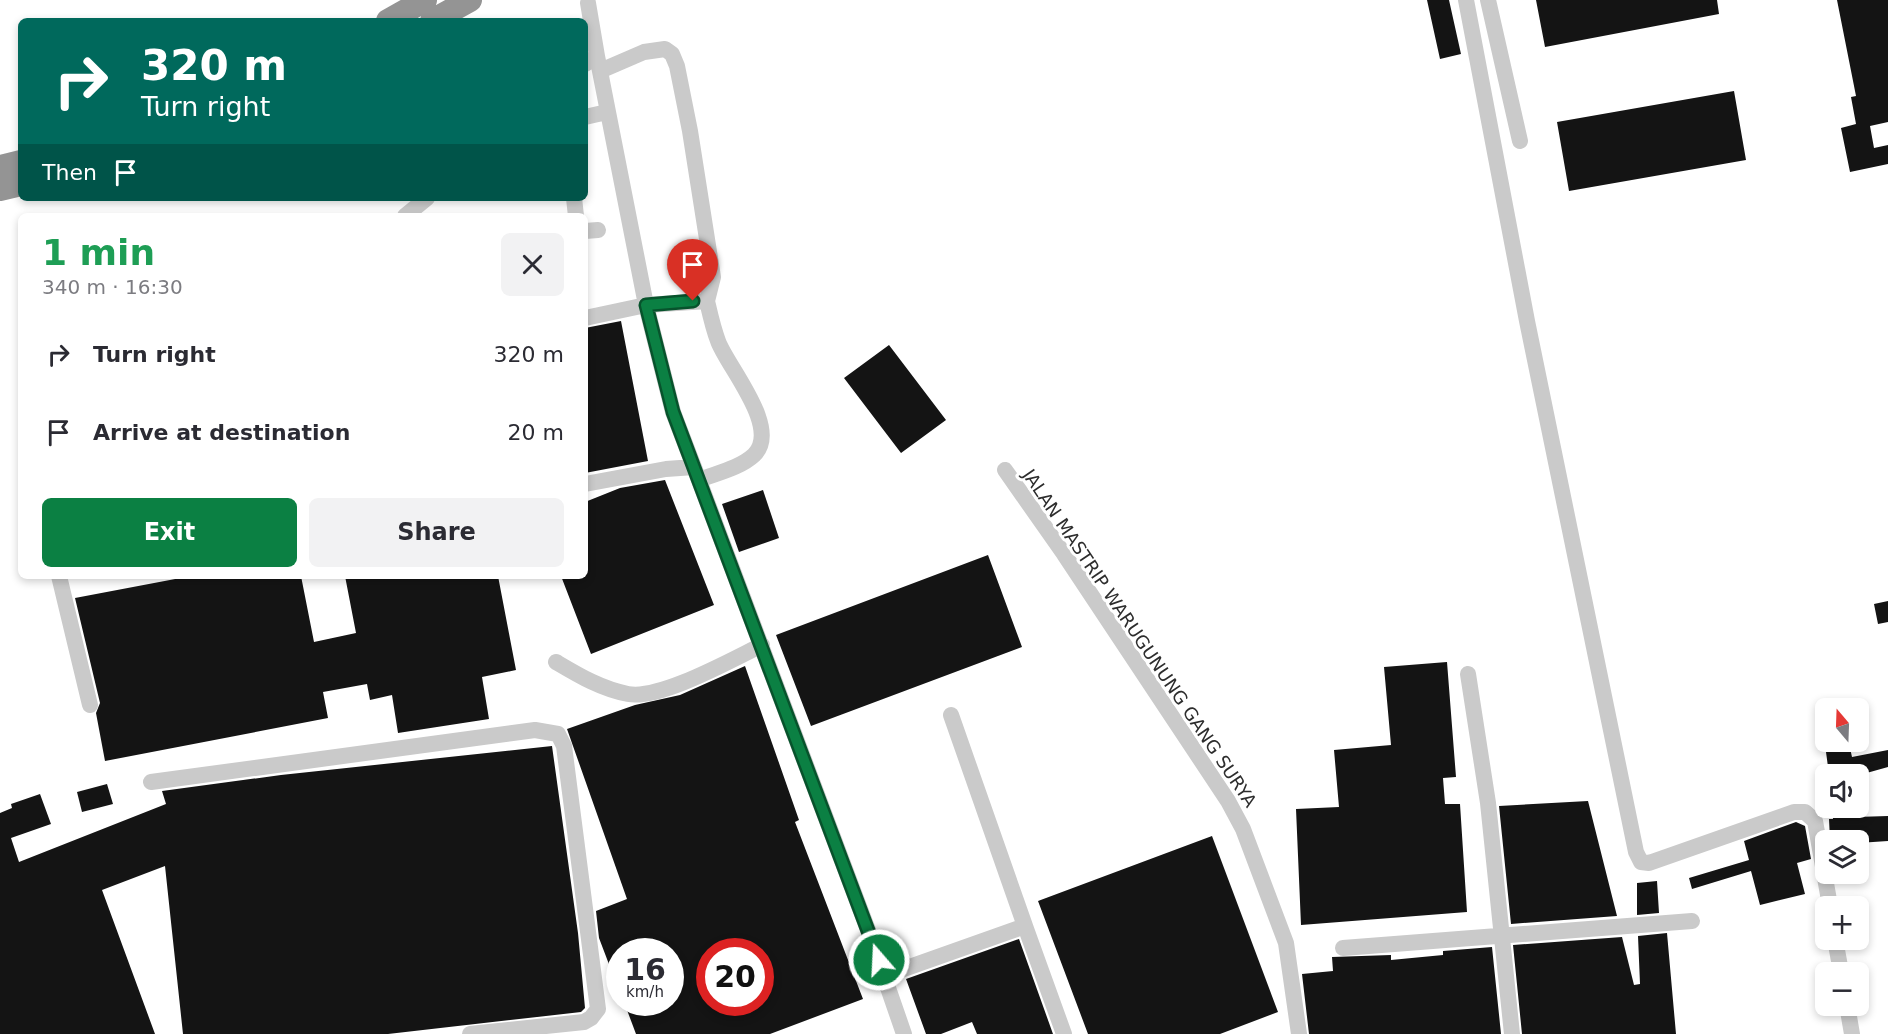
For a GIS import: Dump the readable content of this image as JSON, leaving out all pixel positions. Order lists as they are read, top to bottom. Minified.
{"streets":{"street":["JALAN MASTRIP WARUGUNUNG GANG SURYA"]},"north":"top","page":{"turn":["320 m","Turn right"],"then":"Then","heading":["1 min","340 m · 16:30"],"list":[{"name":"Turn right","value":"320 m"},{"name":"Arrive at destination","value":"20 m"}],"buttons":["Exit","Share"],"map_buttons":["+","−"],"speed":"16 km/h","limit":"20"}}
